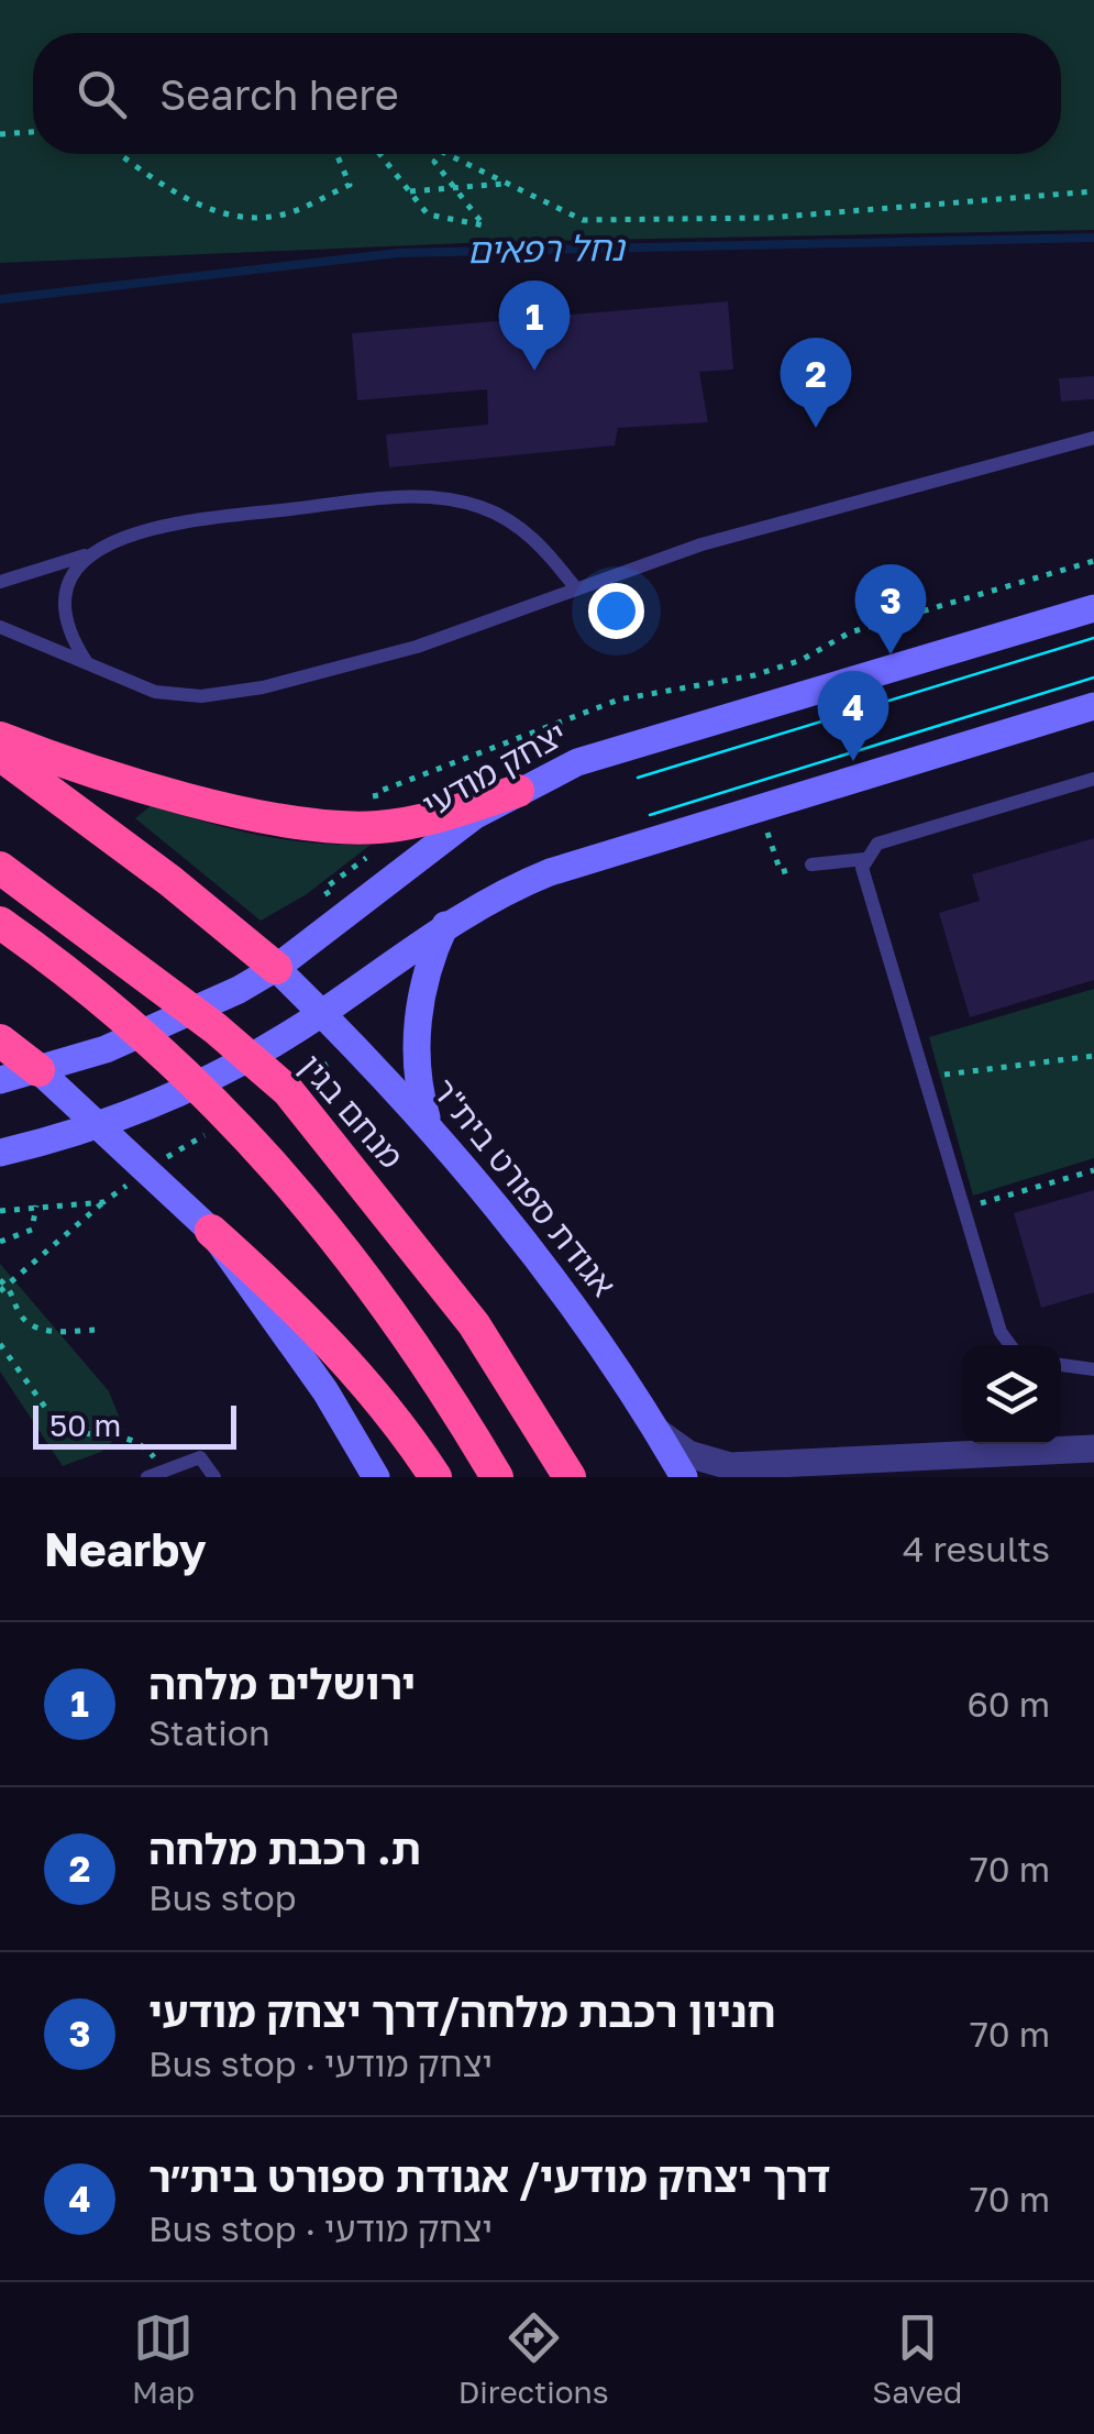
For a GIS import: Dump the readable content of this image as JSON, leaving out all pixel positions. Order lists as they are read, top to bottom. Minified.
{"streets":{"highway":["מנחם בגין"],"main road":["יצחק מודעי","אגודת ספורט בית\"ר"]},"crossings":[["יצחק מודעי","אגודת ספורט בית\"ר"]],"water":["נחל רפאים"],"scale_bar":"50 m","page":{"search":"Search here","pins":["1","2","3","4"],"scale":"50 m","heading":["Nearby","4 results"],"list":[{"mark":"1","name":"ירושלים מלחה","note":"Station","value":"60 m"},{"mark":"2","name":"ת. רכבת מלחה","note":"Bus stop","value":"70 m"},{"mark":"3","name":"חניון רכבת מלחה/דרך יצחק מודעי","note":"Bus stop · יצחק מודעי","value":"70 m"},{"mark":"4","name":"דרך יצחק מודעי/ אגודת ספורט בית״ר","note":"Bus stop · יצחק מודעי","value":"70 m"}],"nav":["Map","Directions","Saved"]}}
